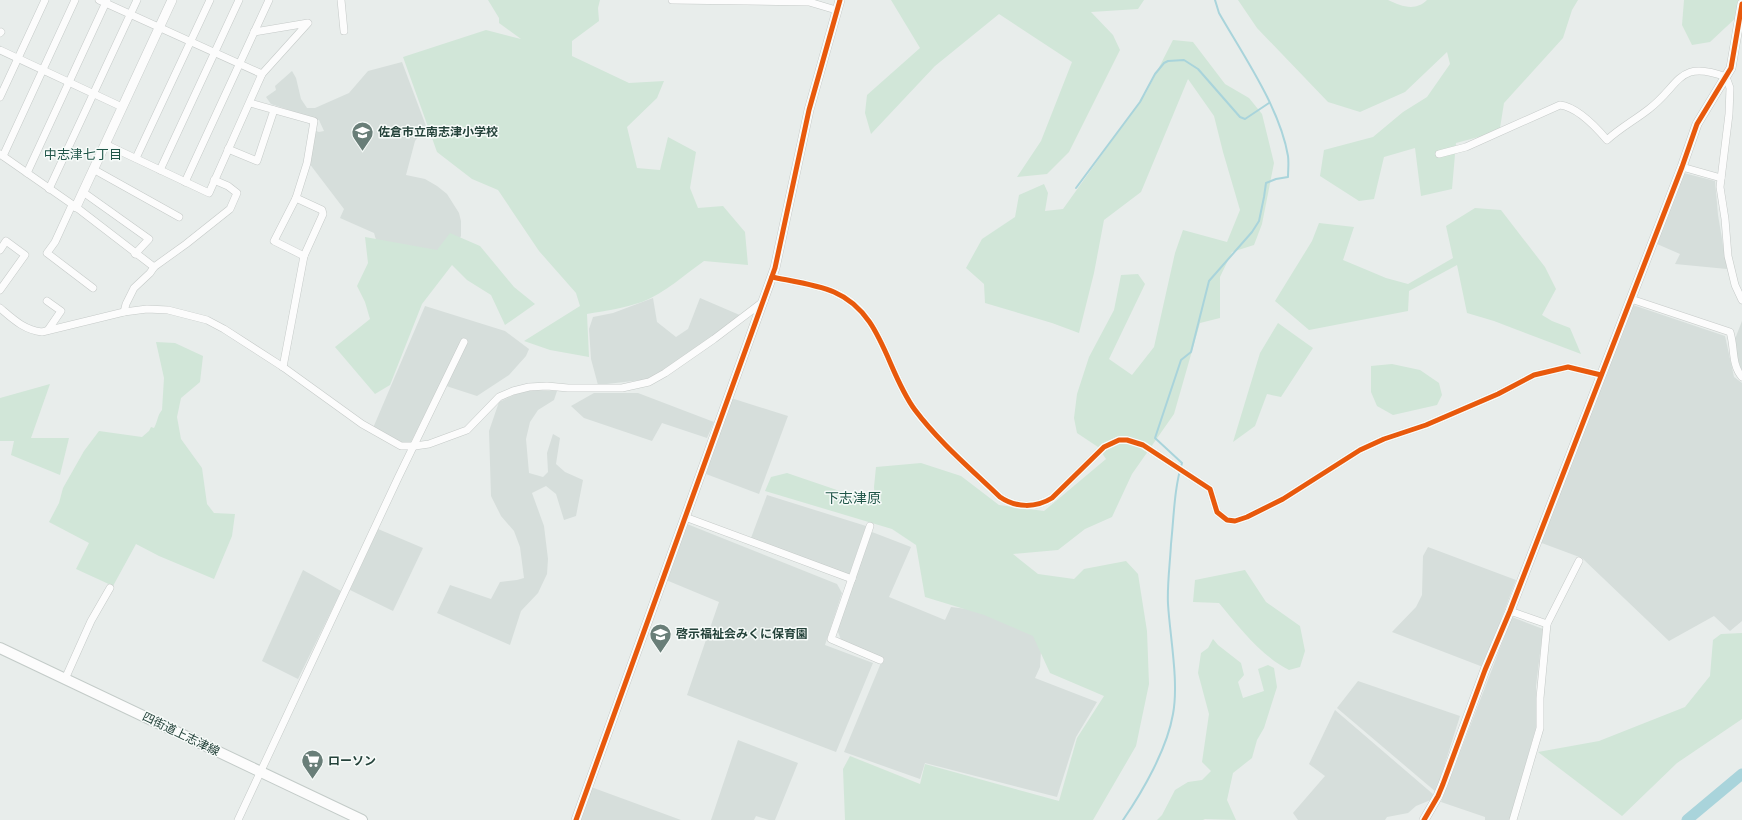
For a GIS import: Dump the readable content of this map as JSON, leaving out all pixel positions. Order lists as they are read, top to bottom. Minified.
{"streets":{"main road":["四街道上志津線"]},"districts":["中志津七丁目","下志津原"],"places":{"school or university":["佐倉市立南志津小学校","啓示福祉会みくに保育園"],"supermarket":["ローソン"]}}
